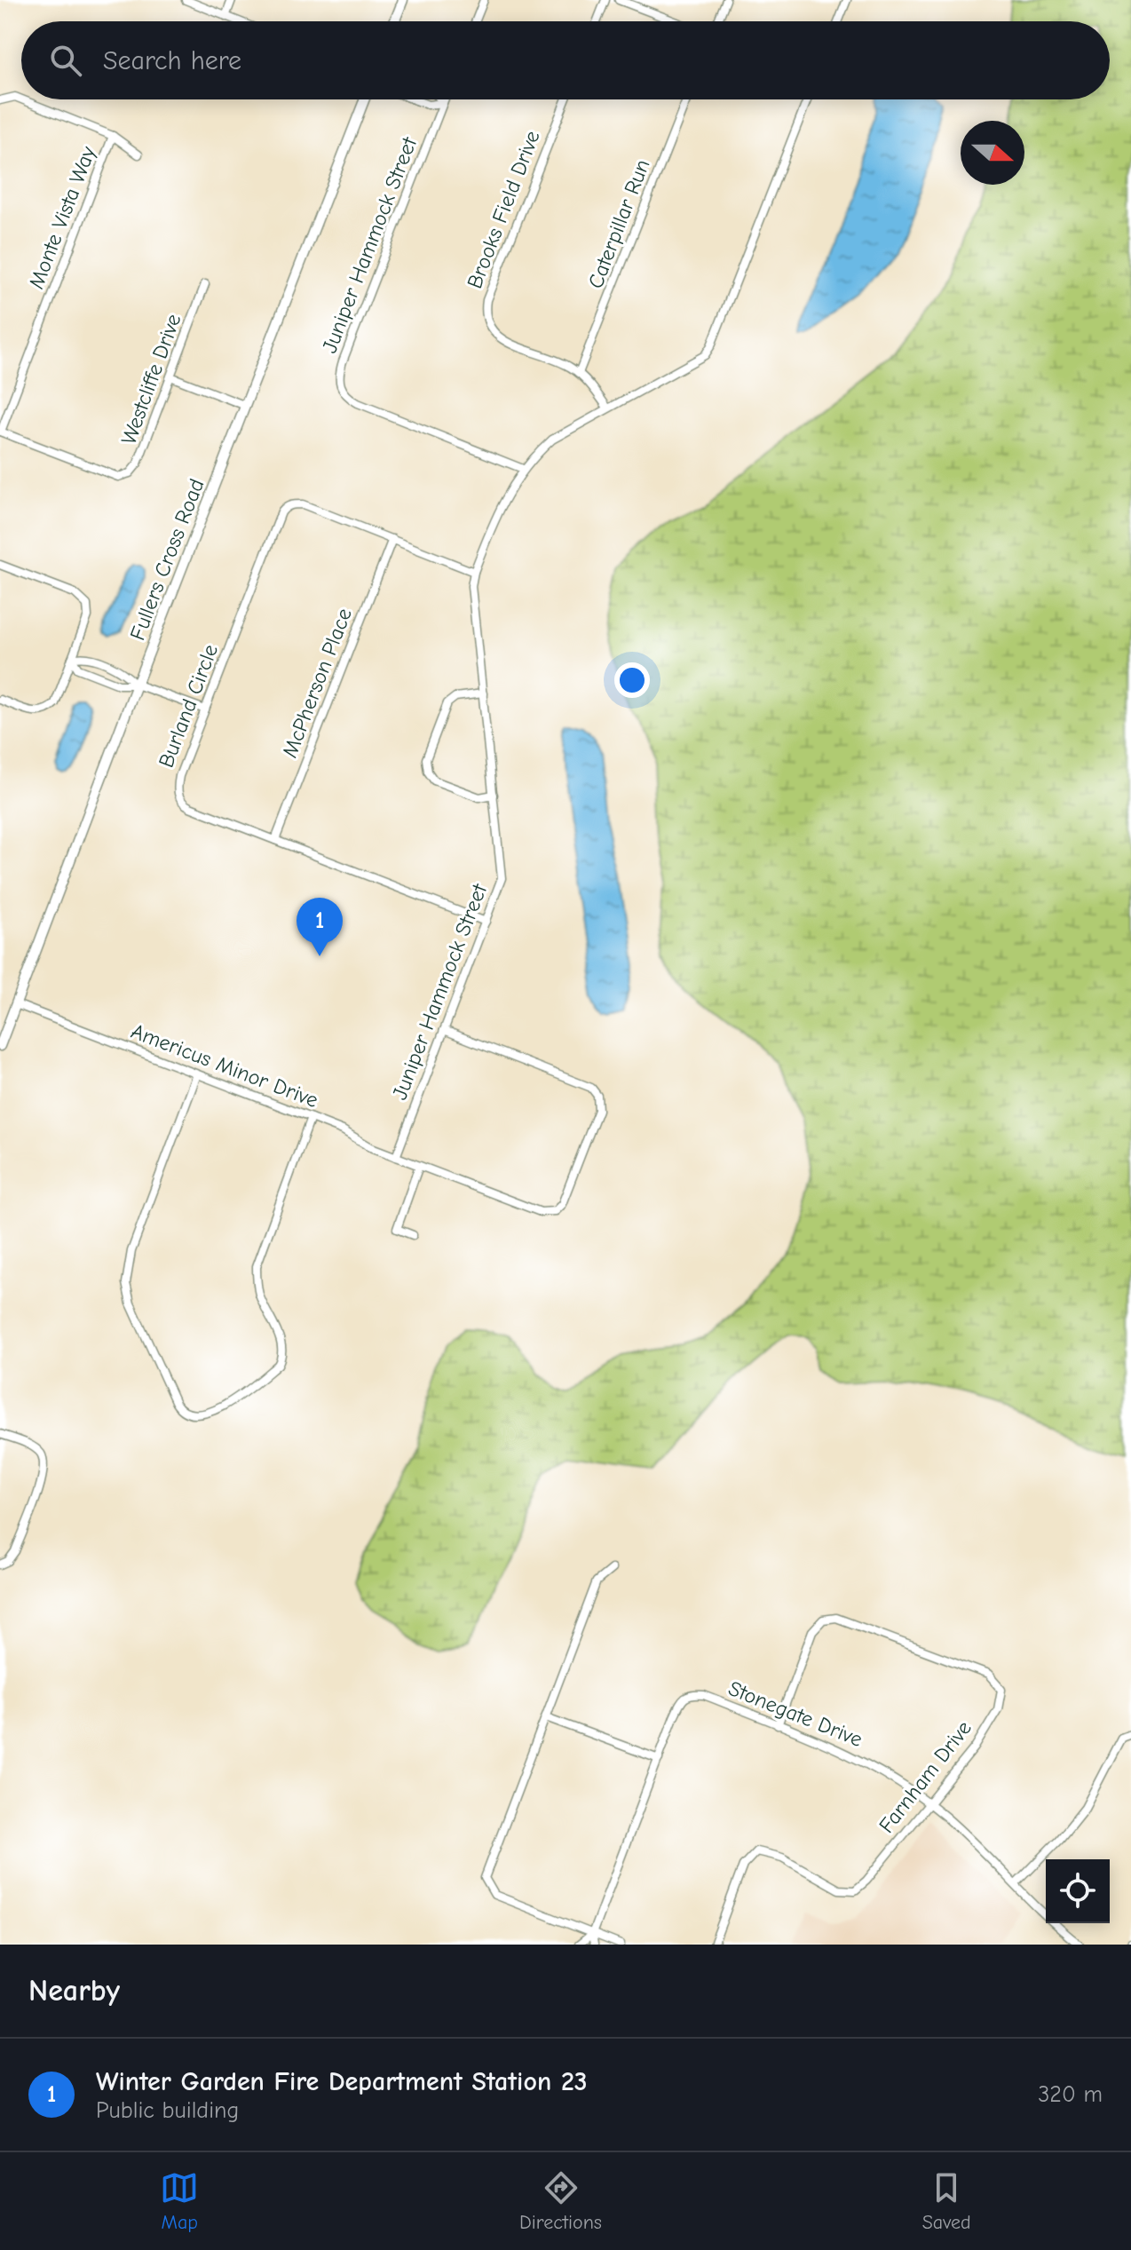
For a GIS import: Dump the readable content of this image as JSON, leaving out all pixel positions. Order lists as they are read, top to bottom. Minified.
{"streets":{"street":["Brooks Field Drive","Monte Vista Way","Caterpillar Run","Juniper Hammock Street","Westcliffe Drive","Fullers Cross Road","McPherson Place","Burland Circle","Americus Minor Drive","Stonegate Drive","Farnham Drive"]},"crossings":[["Brooks Field Drive","Caterpillar Run"],["Brooks Field Drive","Juniper Hammock Street"],["Monte Vista Way","Westcliffe Drive"],["Juniper Hammock Street","Burland Circle"],["Juniper Hammock Street","Americus Minor Drive"],["Fullers Cross Road","Americus Minor Drive"],["McPherson Place","Burland Circle"],["Stonegate Drive","Farnham Drive"]],"north":"right","page":{"search":"Search here","pins":"1","heading":"Nearby","list":[{"mark":"1","name":"Winter Garden Fire Department Station 23","note":"Public building","value":"320 m"}],"nav":["Map","Directions","Saved"]}}
